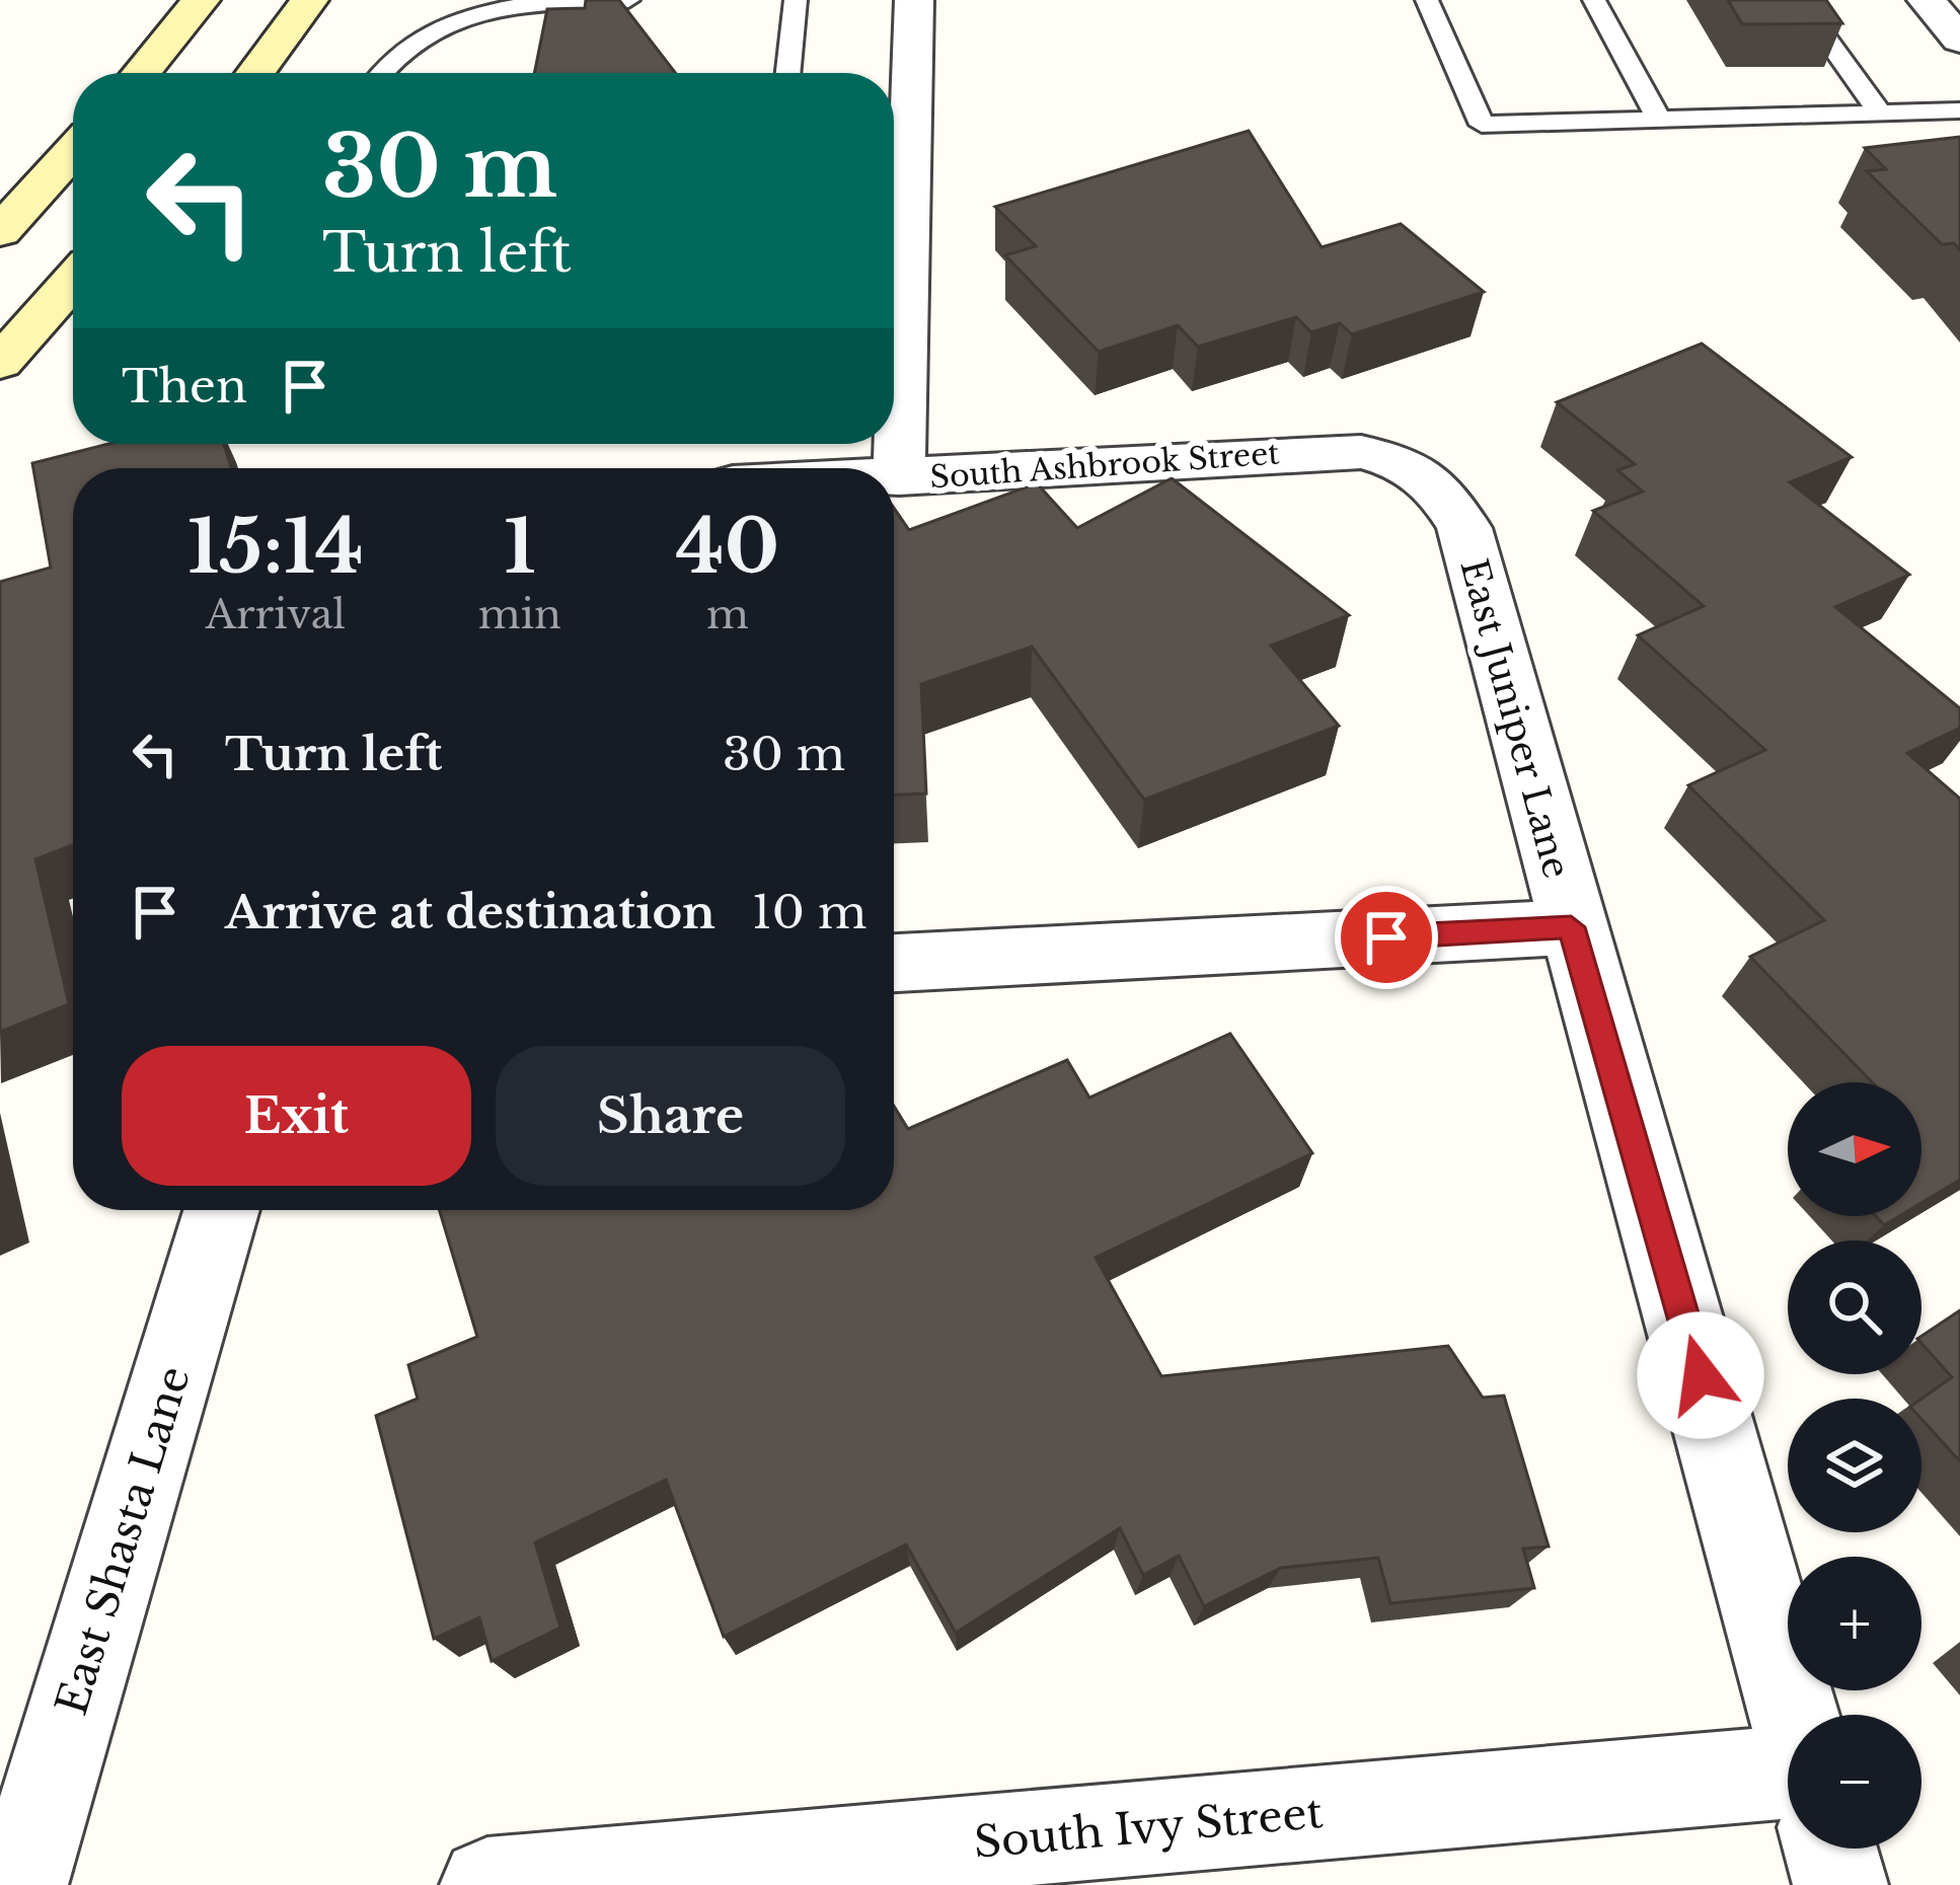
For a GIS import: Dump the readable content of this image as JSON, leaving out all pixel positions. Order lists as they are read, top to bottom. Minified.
{"streets":{"street":["South Ashbrook Street","East Juniper Lane","East Shasta Lane","South Ivy Street"]},"crossings":[["South Ashbrook Street","East Juniper Lane"]],"north":"right","page":{"turn":["30 m","Turn left"],"then":"Then","eta":["15:14","Arrival","1","min","40","m"],"list":[{"name":"Turn left","value":"30 m"},{"name":"Arrive at destination","value":"10 m"}],"buttons":["Exit","Share"],"map_buttons":["+","−"]}}
